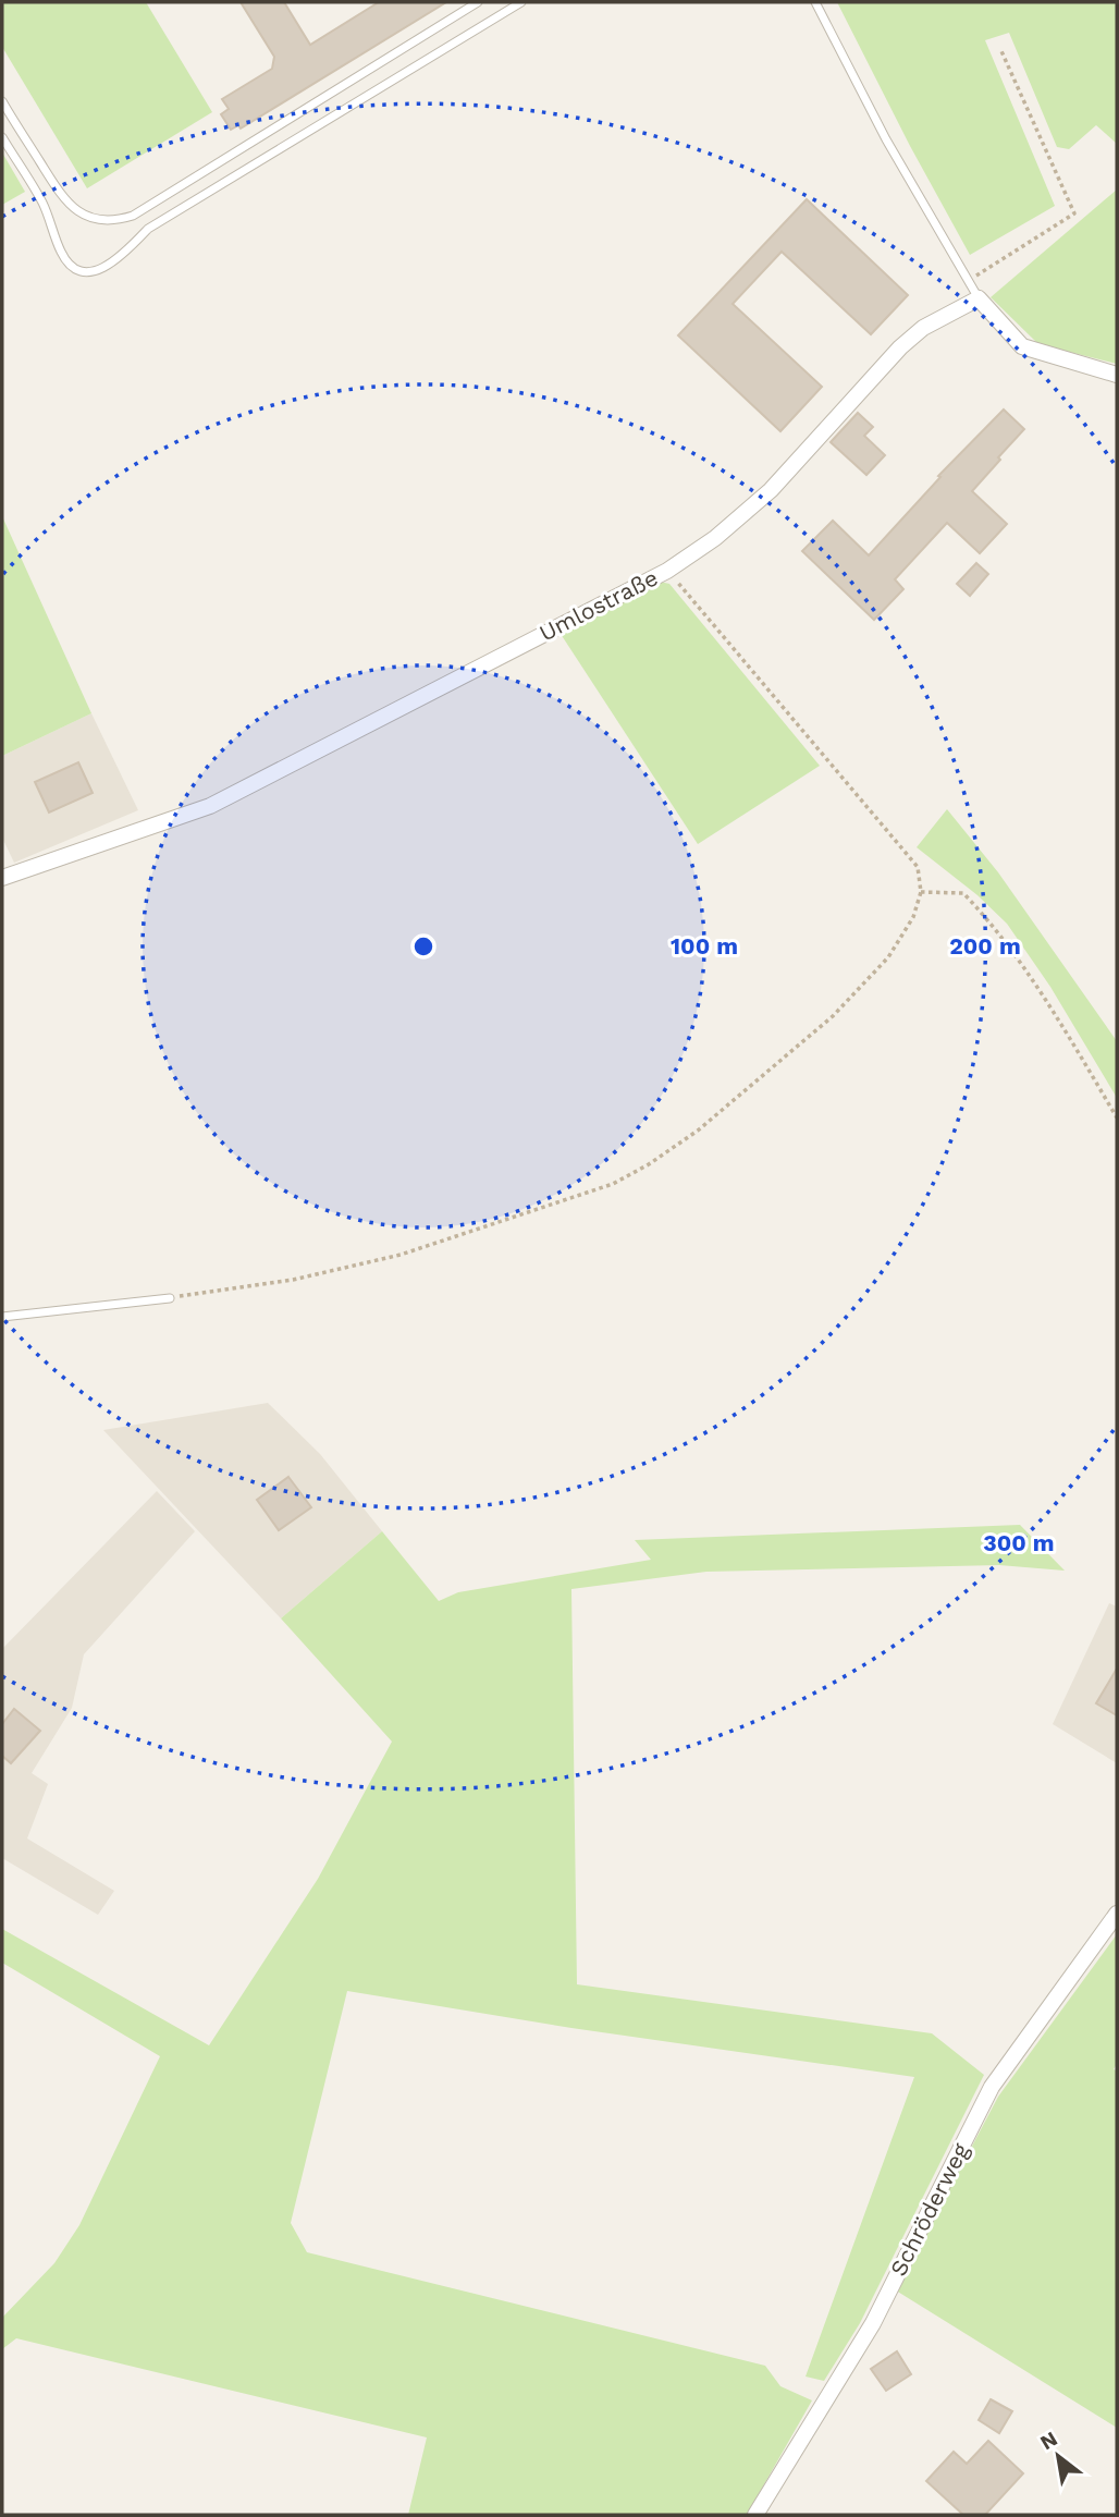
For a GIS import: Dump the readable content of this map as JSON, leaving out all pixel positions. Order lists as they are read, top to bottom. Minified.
{"streets":{"street":["Umlostraße","Schröderweg"]},"north":"top left","rings":["100 m","200 m","300 m"]}
